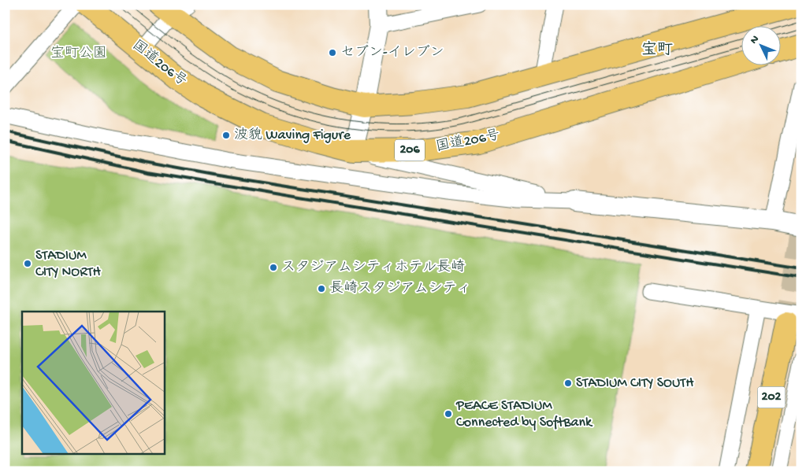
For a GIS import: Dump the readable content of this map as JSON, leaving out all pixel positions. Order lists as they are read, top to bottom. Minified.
{"streets":{"highway":["国道206号","206","202"]},"districts":["宝町"],"parks":["宝町公園"],"places":["セブン-イレブン","波貌 Waving Figure","STADIUM CITY NORTH","スタジアムシティホテル長崎","長崎スタジアムシティ","STADIUM CITY SOUTH","PEACE STADIUM Connected by SoftBank"],"north":"top left"}
